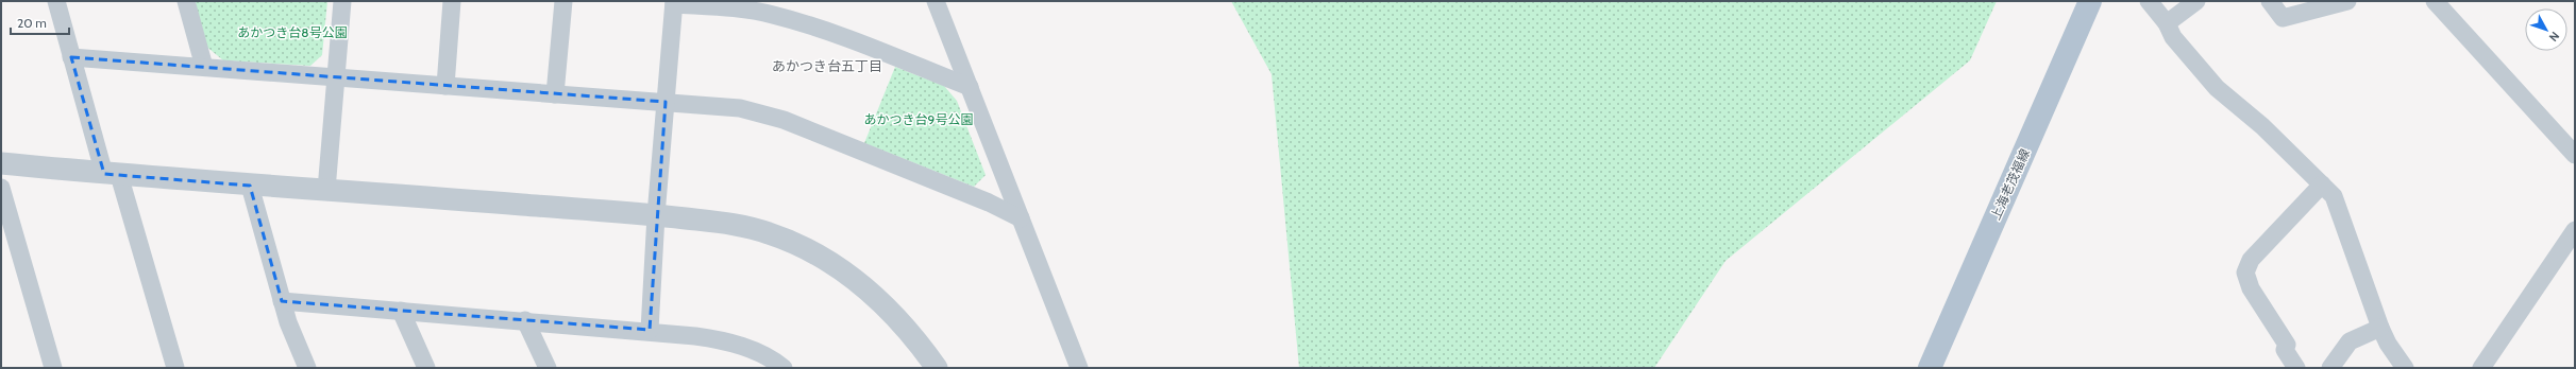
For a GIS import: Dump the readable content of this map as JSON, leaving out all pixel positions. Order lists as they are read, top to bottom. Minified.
{"streets":{"main road":["上海老茂福線"]},"districts":["あかつき台五丁目"],"parks":["あかつき台8号公園","あかつき台9号公園"],"scale_bar":"20 m","north":"bottom right"}
